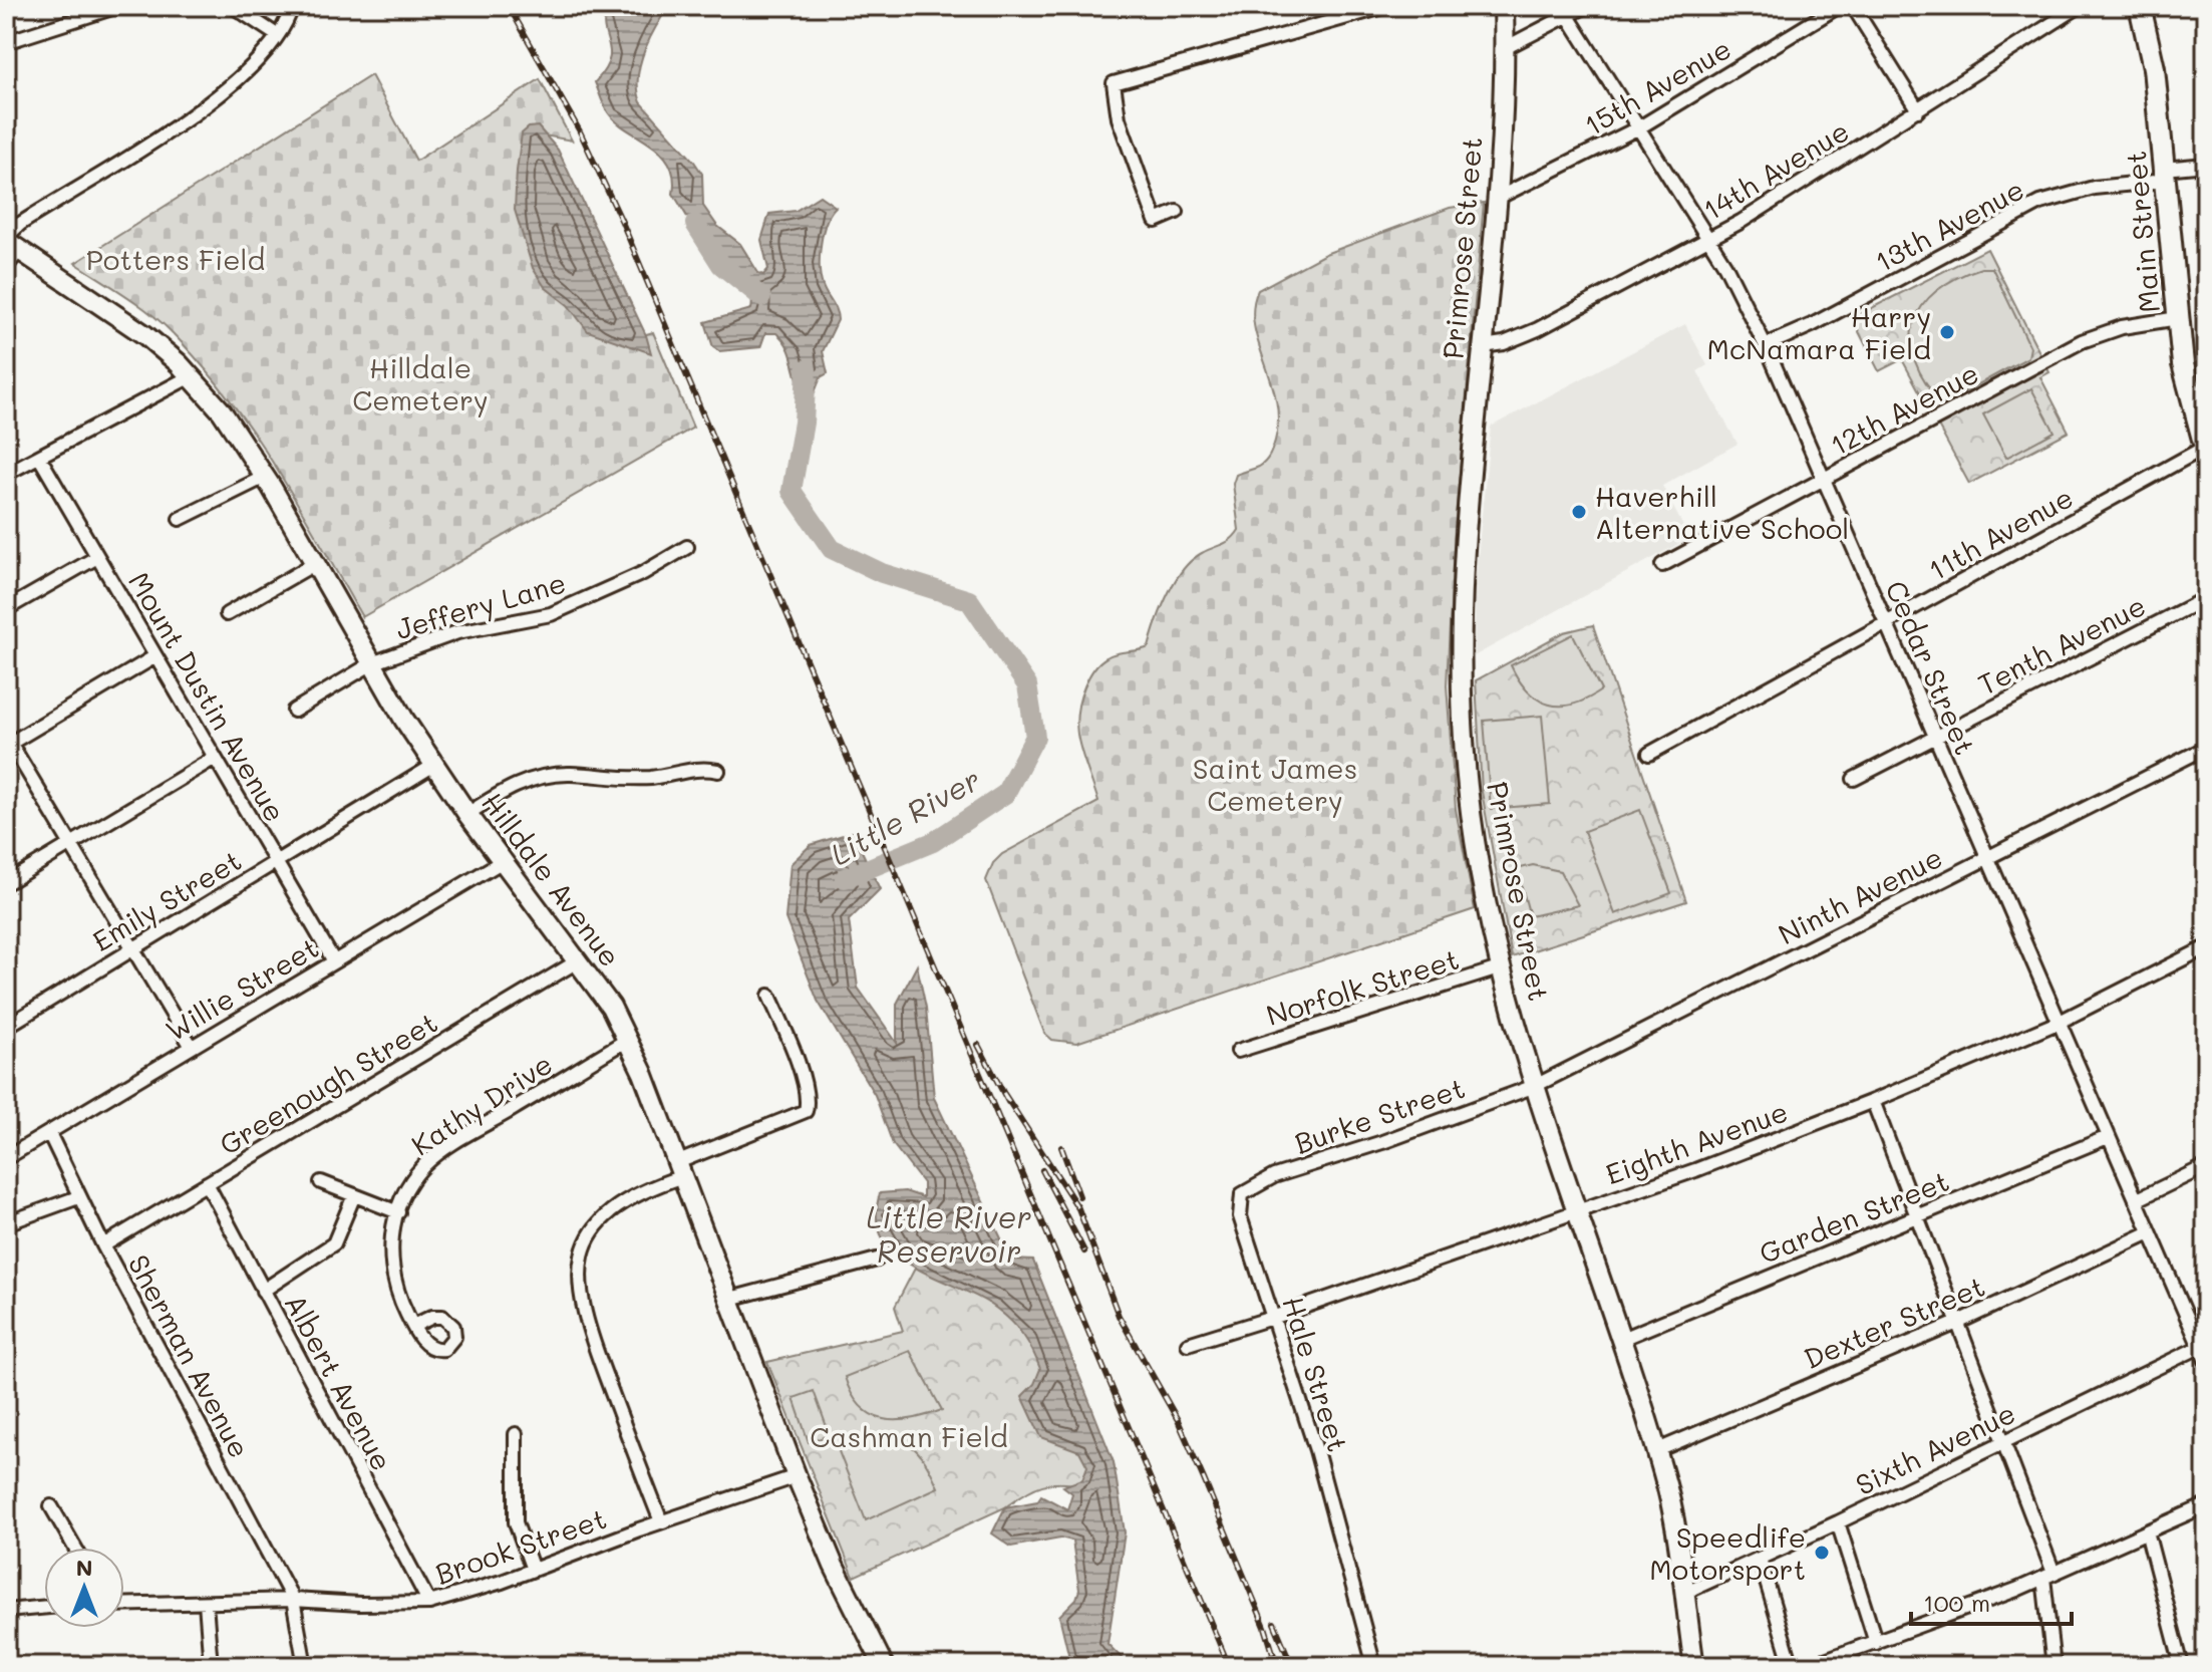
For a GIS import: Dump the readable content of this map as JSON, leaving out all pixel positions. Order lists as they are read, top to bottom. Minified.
{"streets":{"main road":["Main Street","Primrose Street","Hilldale Avenue"],"street":["15th Avenue","14th Avenue","13th Avenue","12th Avenue","11th Avenue","Jeffery Lane","Tenth Avenue","Cedar Street","Mount Dustin Avenue","Ninth Avenue","Emily Street","Norfolk Street","Willie Street","Greenough Street","Kathy Drive","Burke Street","Eighth Avenue","Garden Street","Dexter Street","Sherman Avenue","Hale Street","Albert Avenue","Sixth Avenue","Brook Street"]},"crossings":[["15th Avenue","Primrose Street"],["15th Avenue","Cedar Street"],["14th Avenue","Primrose Street"],["14th Avenue","Cedar Street"],["13th Avenue","Main Street"],["13th Avenue","Cedar Street"],["Main Street","12th Avenue"],["Main Street","11th Avenue"],["Primrose Street","Ninth Avenue"],["Primrose Street","Norfolk Street"],["Primrose Street","Burke Street"],["Primrose Street","Eighth Avenue"],["Primrose Street","Garden Street"],["Primrose Street","Dexter Street"],["Primrose Street","Sixth Avenue"],["12th Avenue","Cedar Street"],["11th Avenue","Cedar Street"],["Jeffery Lane","Hilldale Avenue"],["Tenth Avenue","Cedar Street"],["Cedar Street","Ninth Avenue"],["Cedar Street","Eighth Avenue"],["Cedar Street","Garden Street"],["Cedar Street","Dexter Street"],["Cedar Street","Sixth Avenue"],["Mount Dustin Avenue","Emily Street"],["Mount Dustin Avenue","Willie Street"],["Hilldale Avenue","Emily Street"],["Hilldale Avenue","Willie Street"],["Hilldale Avenue","Greenough Street"],["Hilldale Avenue","Kathy Drive"],["Hilldale Avenue","Brook Street"],["Ninth Avenue","Burke Street"],["Willie Street","Sherman Avenue"],["Greenough Street","Sherman Avenue"],["Greenough Street","Albert Avenue"],["Burke Street","Hale Street"],["Eighth Avenue","Hale Street"],["Sherman Avenue","Brook Street"],["Albert Avenue","Brook Street"]],"water":["Little River","Little River Reservoir"],"parks":["Potters Field","Hilldale Cemetery","Saint James Cemetery","Cashman Field"],"places":["Harry McNamara Field","Haverhill Alternative School","Speedlife Motorsport"],"scale_bar":"100 m","north":"top"}
